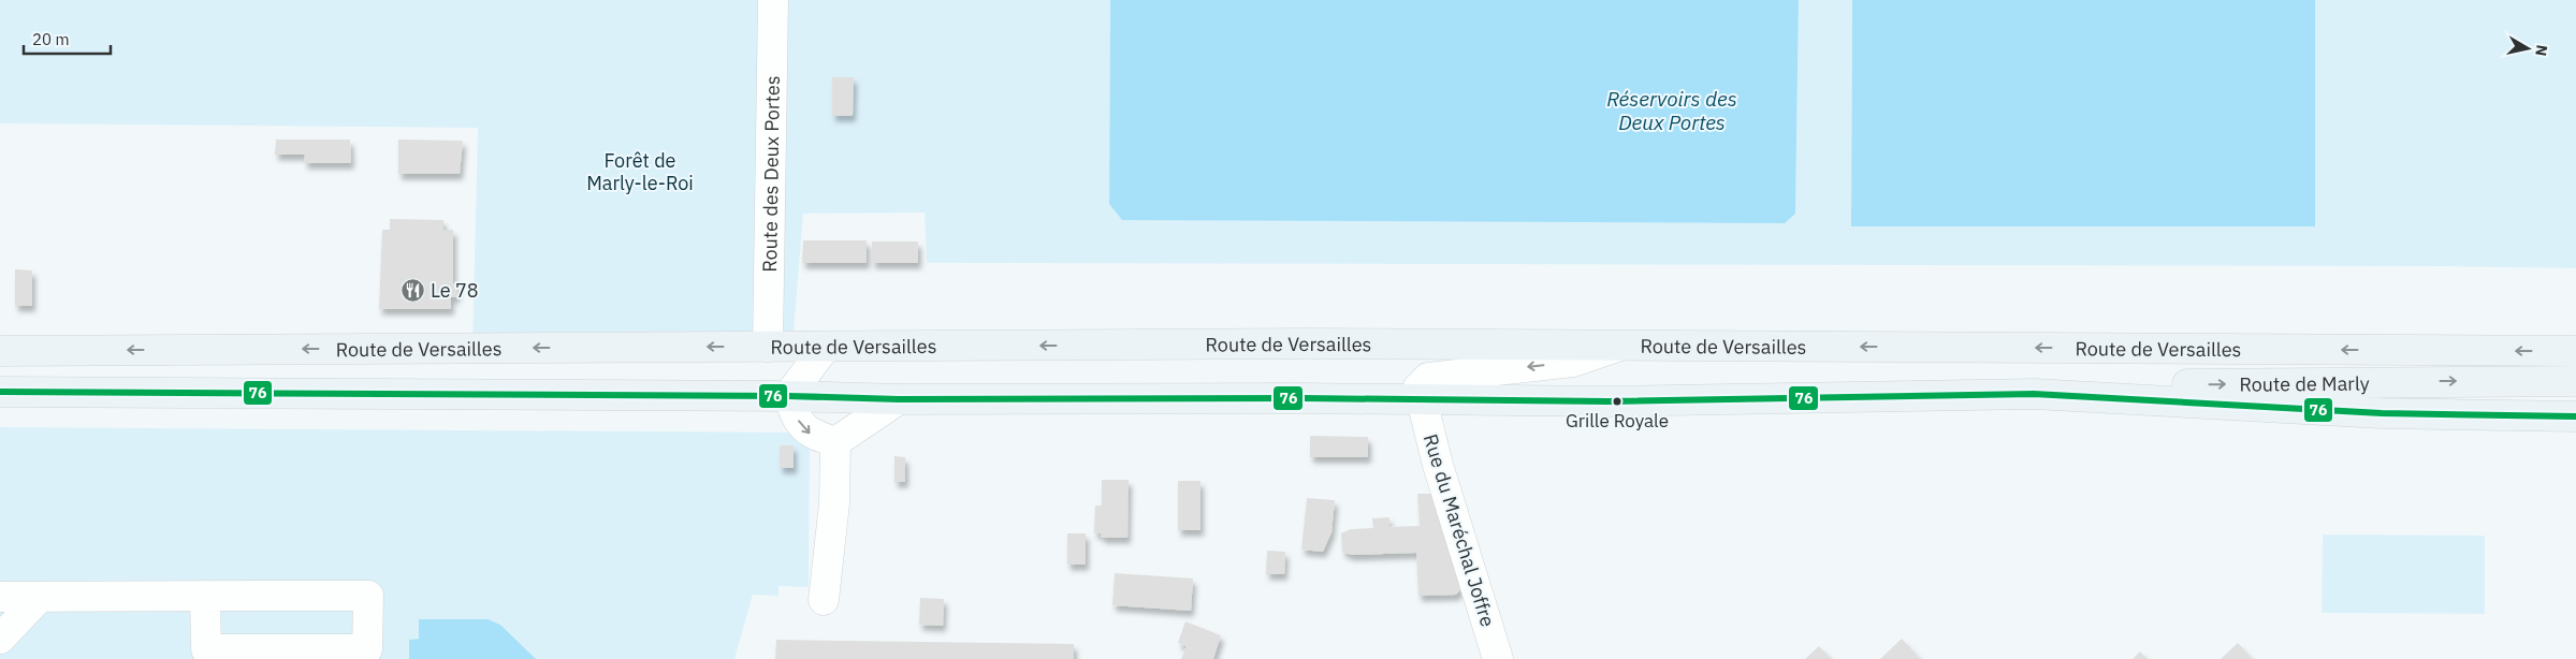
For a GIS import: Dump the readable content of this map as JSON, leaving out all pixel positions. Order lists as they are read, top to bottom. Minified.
{"streets":{"main road":["Route de Versailles","Route de Marly"],"street":["Route des Deux Portes","Rue du Maréchal Joffre"]},"crossings":[["Route des Deux Portes","Route de Versailles"]],"water":["Réservoirs des Deux Portes"],"parks":["Forêt de Marly-le-Roi"],"places":{"restaurant":["Le 78"],"other":["Grille Royale"]},"lines":["transit line 76"],"scale_bar":"20 m","north":"right"}
